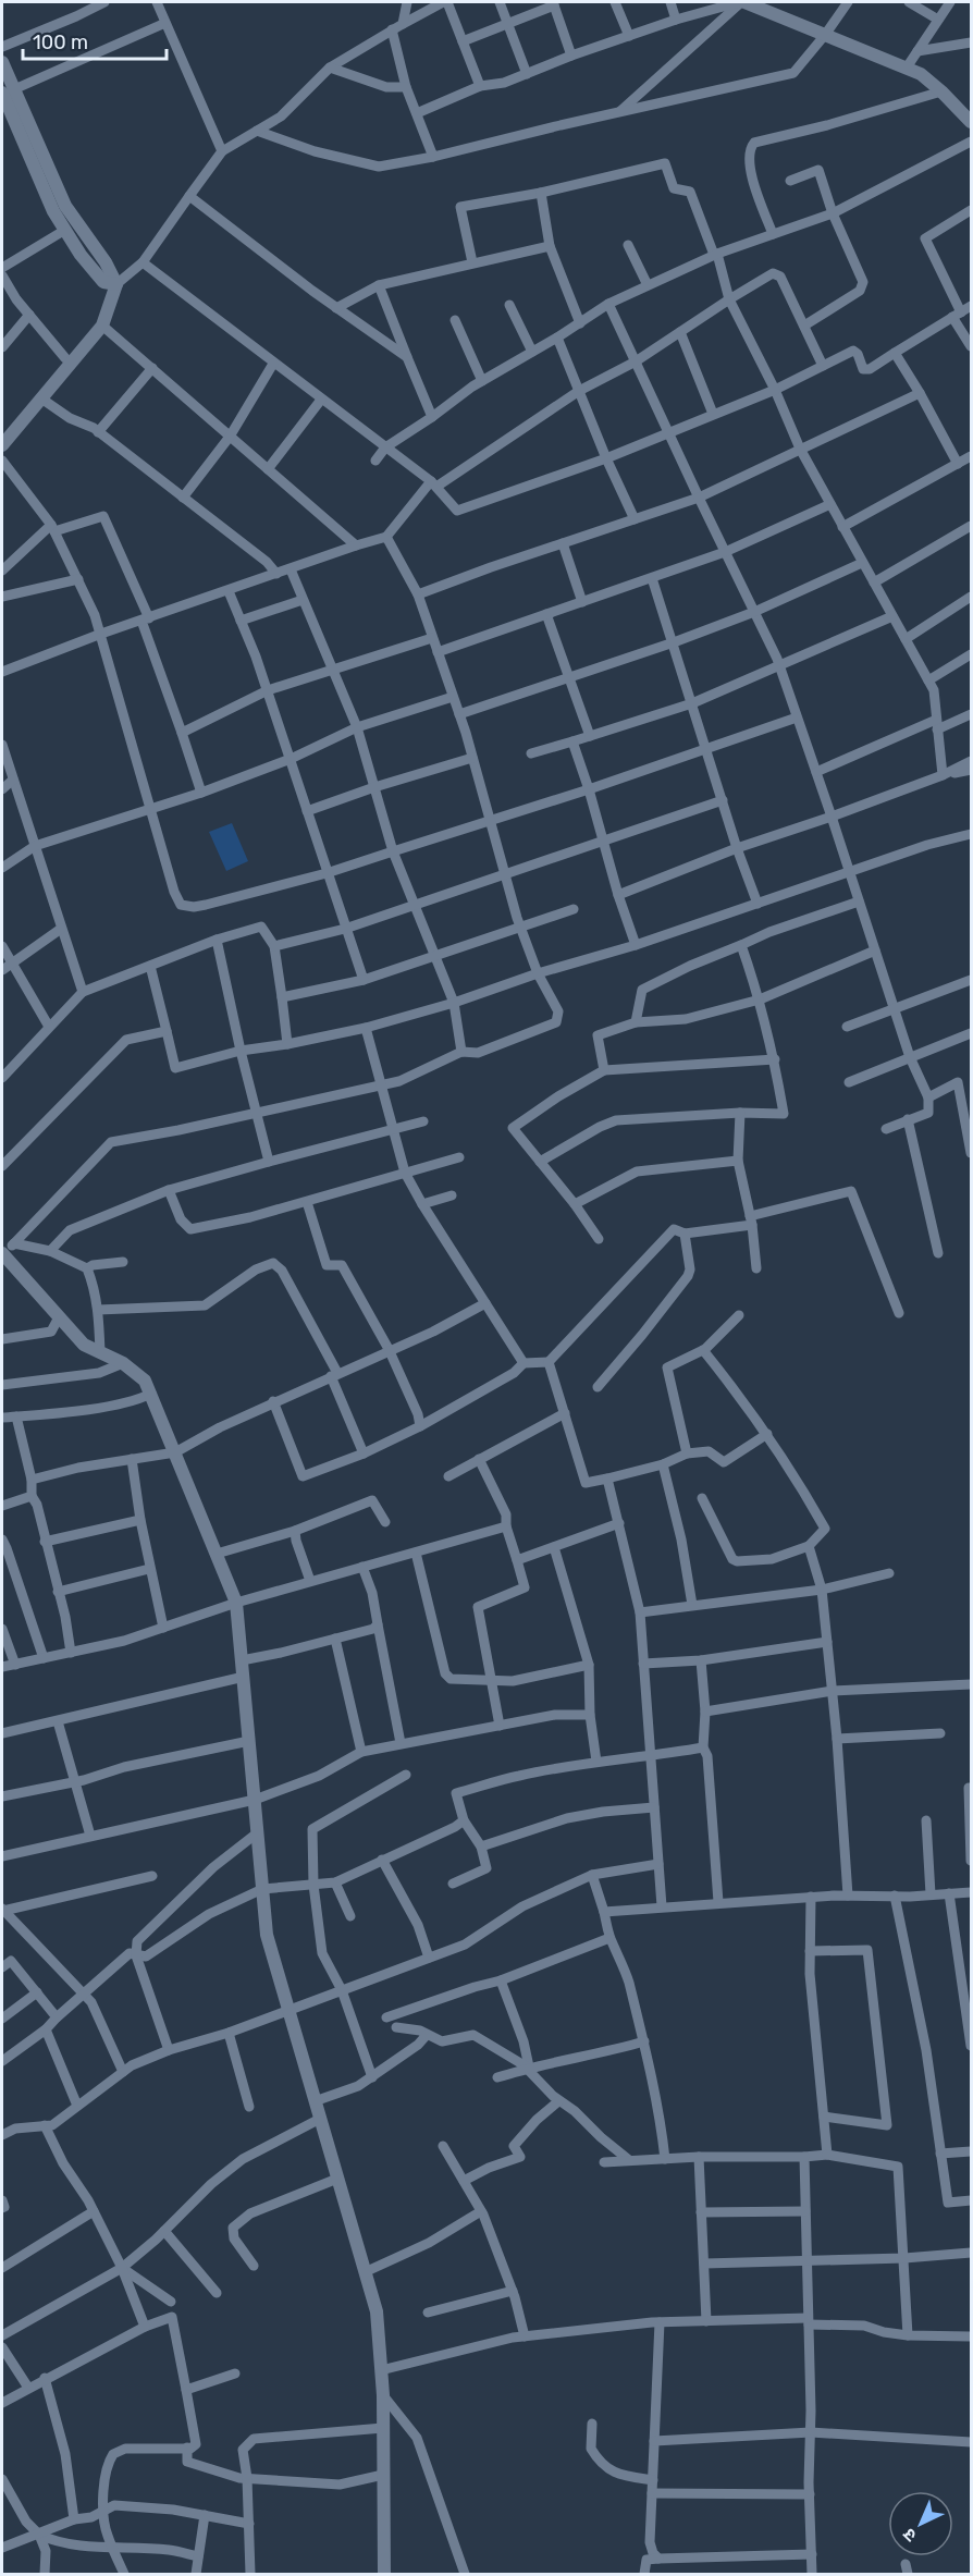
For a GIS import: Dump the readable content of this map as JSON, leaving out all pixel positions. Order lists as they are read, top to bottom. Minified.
{"scale_bar":"100 m","north":"bottom left"}
